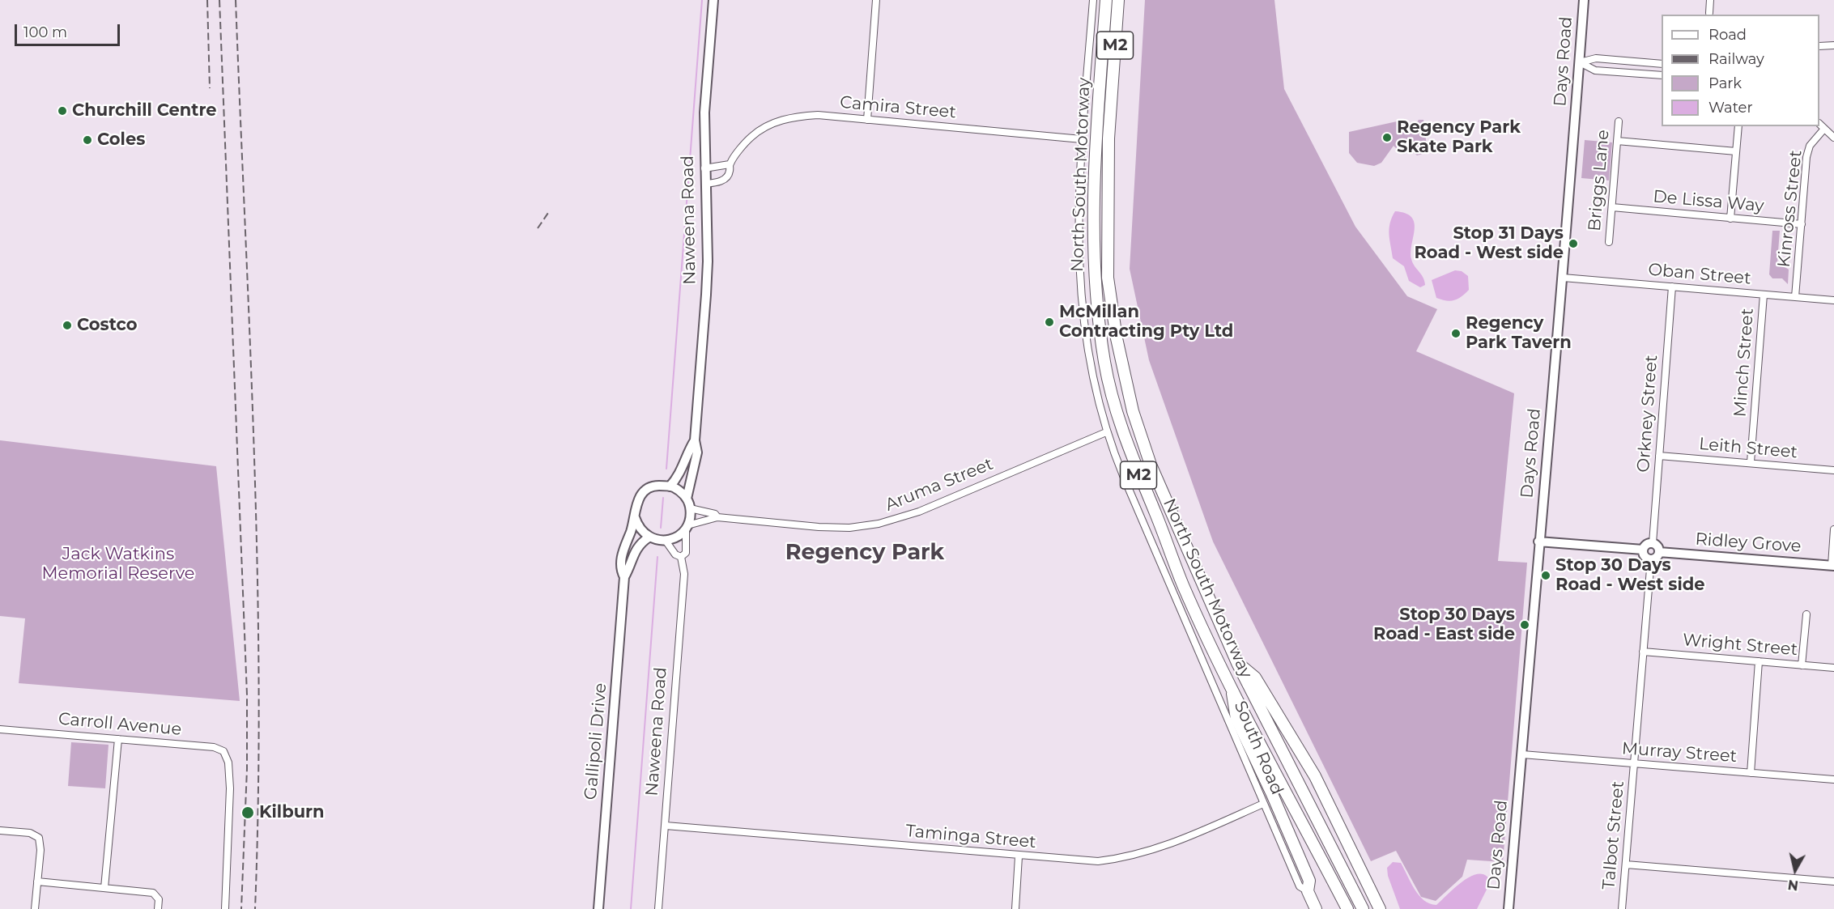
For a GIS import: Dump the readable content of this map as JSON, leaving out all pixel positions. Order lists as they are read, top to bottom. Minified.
{"streets":{"highway":["M2","North South Motorway","South Road"],"street":["Days Road","Camira Street","Briggs Lane","De Lissa Way","Kinross Street","Naweena Road","Oban Street","Minch Street","Orkney Street","Leith Street","Aruma Street","Ridley Grove","Wright Street","Carroll Avenue","Gallipoli Drive","Murray Street","Talbot Street","Taminga Street"]},"crossings":[["Days Road","Oban Street"],["Days Road","Murray Street"],["Camira Street","Naweena Road"],["Camira Street","South Road"],["Briggs Lane","De Lissa Way"],["De Lissa Way","Kinross Street"],["Kinross Street","Oban Street"],["Naweena Road","Aruma Street"],["Naweena Road","Gallipoli Drive"],["Naweena Road","Taminga Street"],["Oban Street","Minch Street"],["Oban Street","Orkney Street"],["Minch Street","Leith Street"],["Orkney Street","Leith Street"],["Orkney Street","Ridley Grove"],["Aruma Street","Gallipoli Drive"],["Aruma Street","South Road"],["South Road","Taminga Street"],["Murray Street","Talbot Street"]],"districts":["Regency Park"],"parks":["Jack Watkins Memorial Reserve"],"places":["Churchill Centre","Regency Park Skate Park","Coles","Stop 31 Days Road - West side","McMillan Contracting Pty Ltd","Costco","Regency Park Tavern","Stop 30 Days Road - West side","Stop 30 Days Road - East side","Kilburn"],"legend":["Road","Railway","Park","Water"],"scale_bar":"100 m","north":"bottom"}
